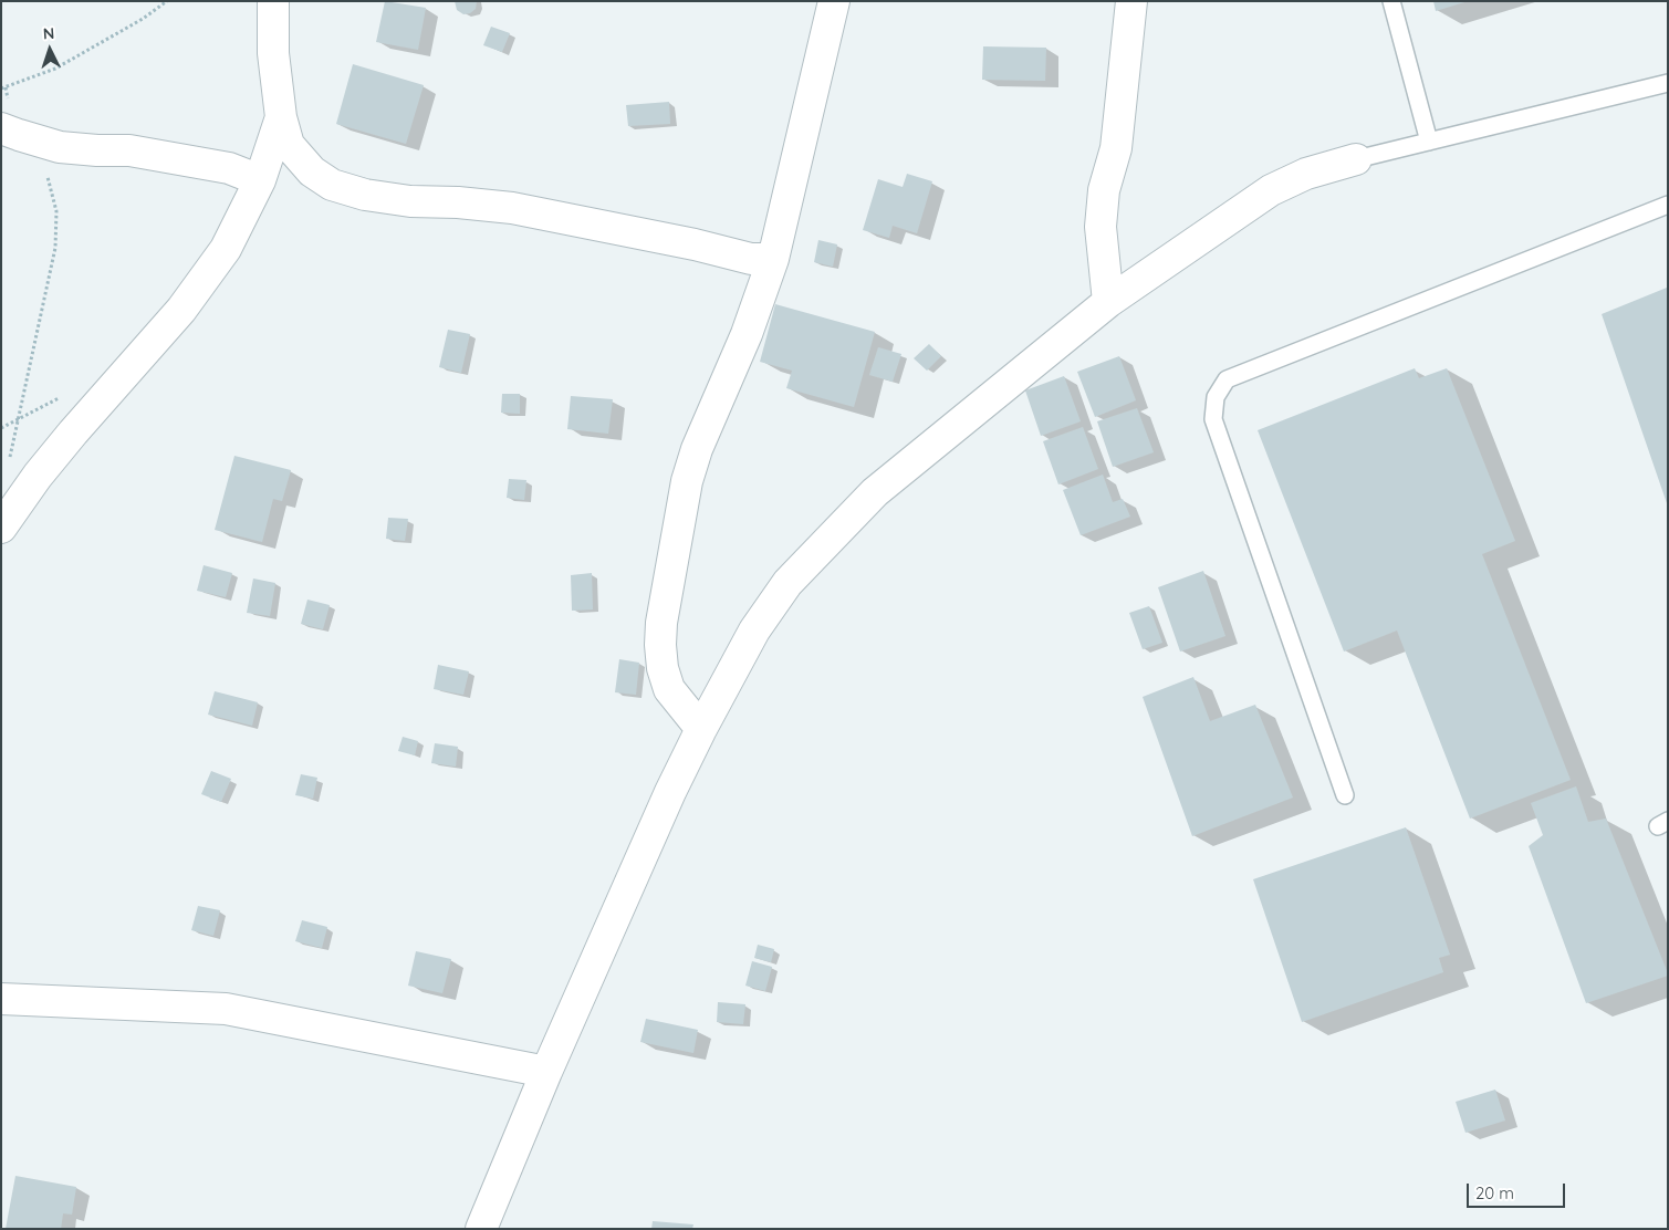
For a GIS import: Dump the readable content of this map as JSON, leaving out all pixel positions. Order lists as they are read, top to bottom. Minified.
{"scale_bar":"20 m","north":"top"}
